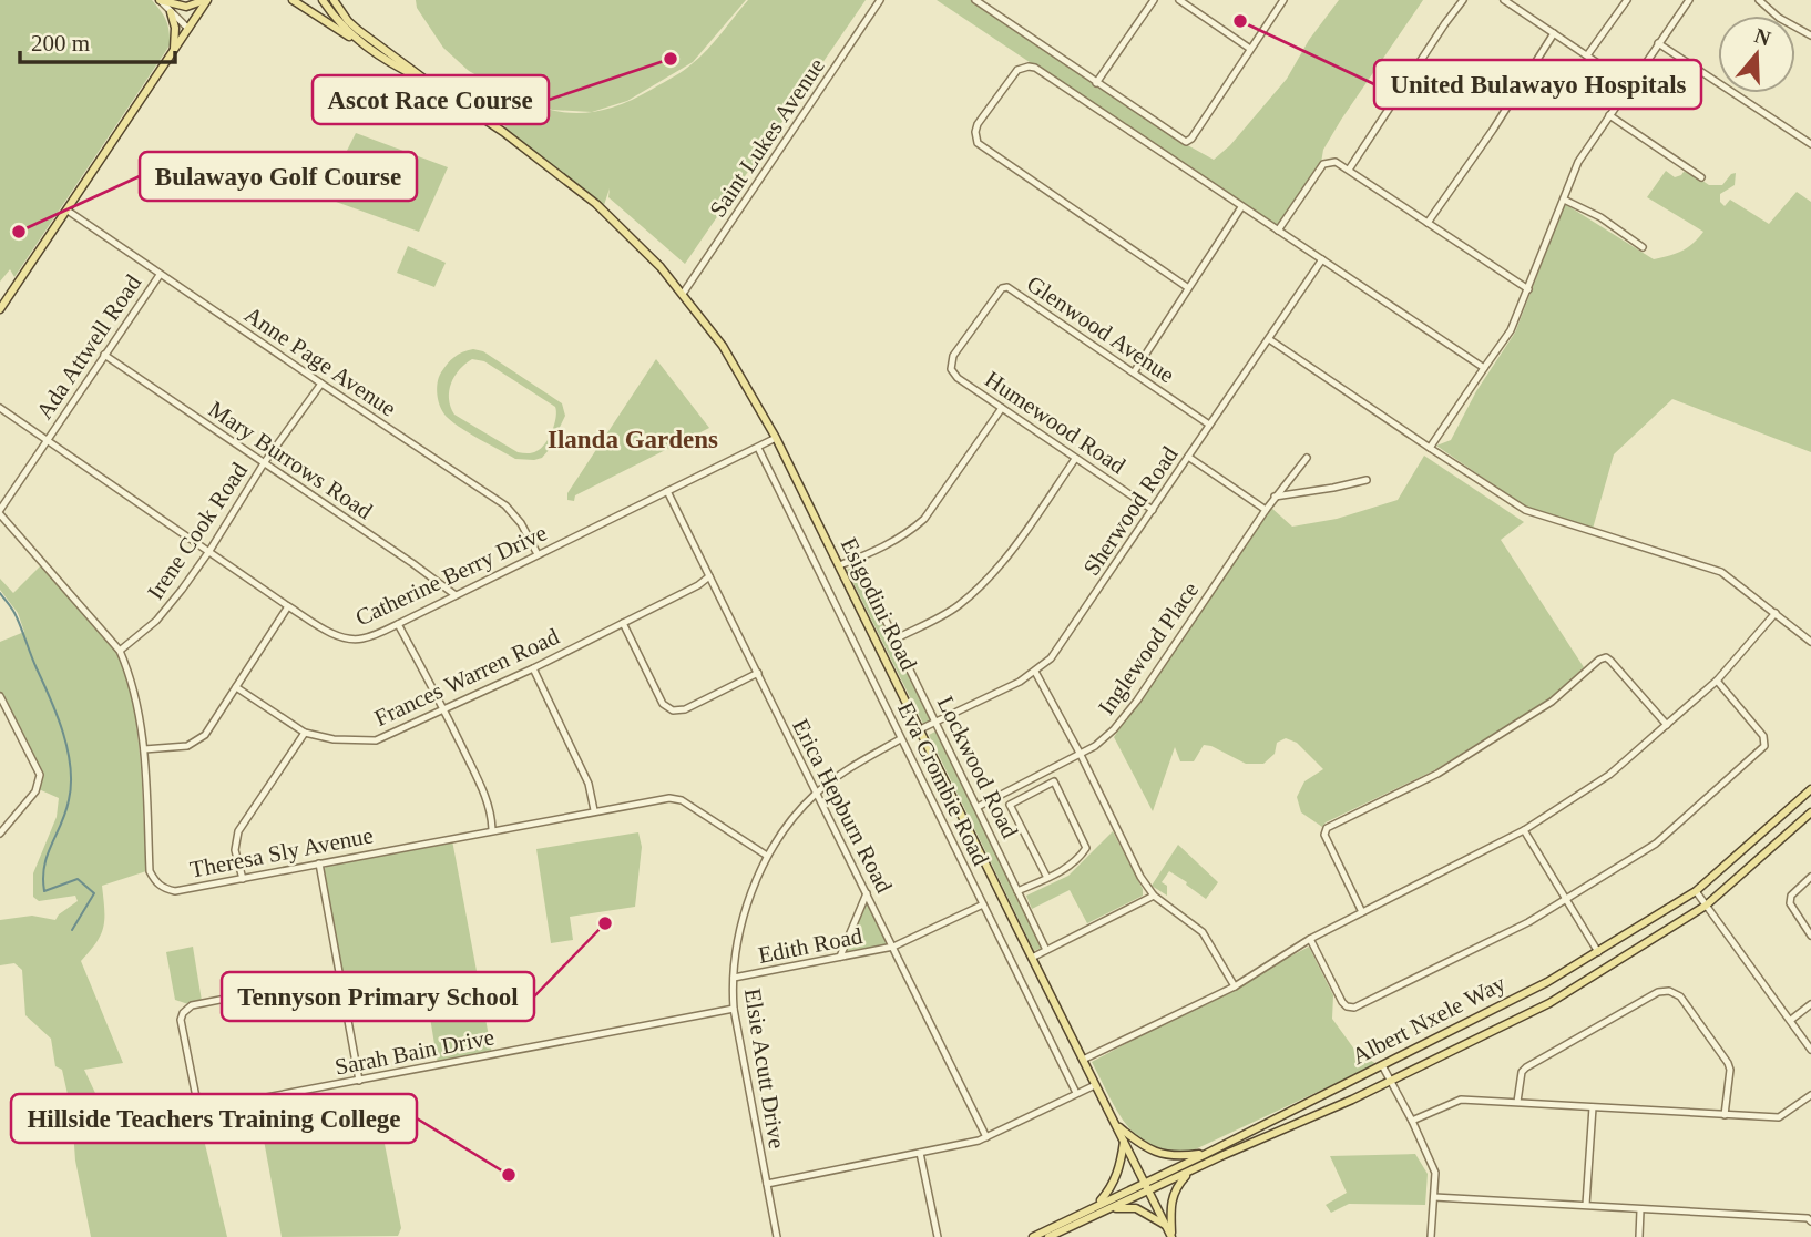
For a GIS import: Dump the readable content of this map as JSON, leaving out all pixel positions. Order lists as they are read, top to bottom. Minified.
{"streets":{"main road":["Esigodini Road","Albert Nxele Way"],"street":["Saint Lukes Avenue","Glenwood Avenue","Ada Attwell Road","Anne Page Avenue","Humewood Road","Mary Burrows Road","Sherwood Road","Irene Cook Road","Catherine Berry Drive","Inglewood Place","Frances Warren Road","Lockwood Road","Eva Crombie Road","Erica Hepburn Road","Theresa Sly Avenue","Edith Road","Sarah Bain Drive","Elsie Acutt Drive"]},"crossings":[["Saint Lukes Avenue","Esigodini Road"],["Glenwood Avenue","Humewood Road"],["Glenwood Avenue","Sherwood Road"],["Ada Attwell Road","Anne Page Avenue"],["Ada Attwell Road","Mary Burrows Road"],["Ada Attwell Road","Catherine Berry Drive"],["Ada Attwell Road","Theresa Sly Avenue"],["Anne Page Avenue","Irene Cook Road"],["Anne Page Avenue","Catherine Berry Drive"],["Humewood Road","Sherwood Road"],["Mary Burrows Road","Irene Cook Road"],["Mary Burrows Road","Catherine Berry Drive"],["Sherwood Road","Esigodini Road"],["Sherwood Road","Lockwood Road"],["Irene Cook Road","Catherine Berry Drive"],["Irene Cook Road","Theresa Sly Avenue"],["Catherine Berry Drive","Esigodini Road"],["Catherine Berry Drive","Eva Crombie Road"],["Catherine Berry Drive","Erica Hepburn Road"],["Catherine Berry Drive","Theresa Sly Avenue"],["Esigodini Road","Albert Nxele Way"],["Inglewood Place","Lockwood Road"],["Frances Warren Road","Erica Hepburn Road"],["Eva Crombie Road","Edith Road"],["Eva Crombie Road","Elsie Acutt Drive"],["Erica Hepburn Road","Edith Road"],["Erica Hepburn Road","Elsie Acutt Drive"],["Theresa Sly Avenue","Elsie Acutt Drive"],["Edith Road","Elsie Acutt Drive"],["Sarah Bain Drive","Elsie Acutt Drive"]],"districts":["Ilanda Gardens"],"places":["United Bulawayo Hospitals","Ascot Race Course","Bulawayo Golf Course","Tennyson Primary School","Hillside Teachers Training College"],"scale_bar":"200 m","north":"top"}
